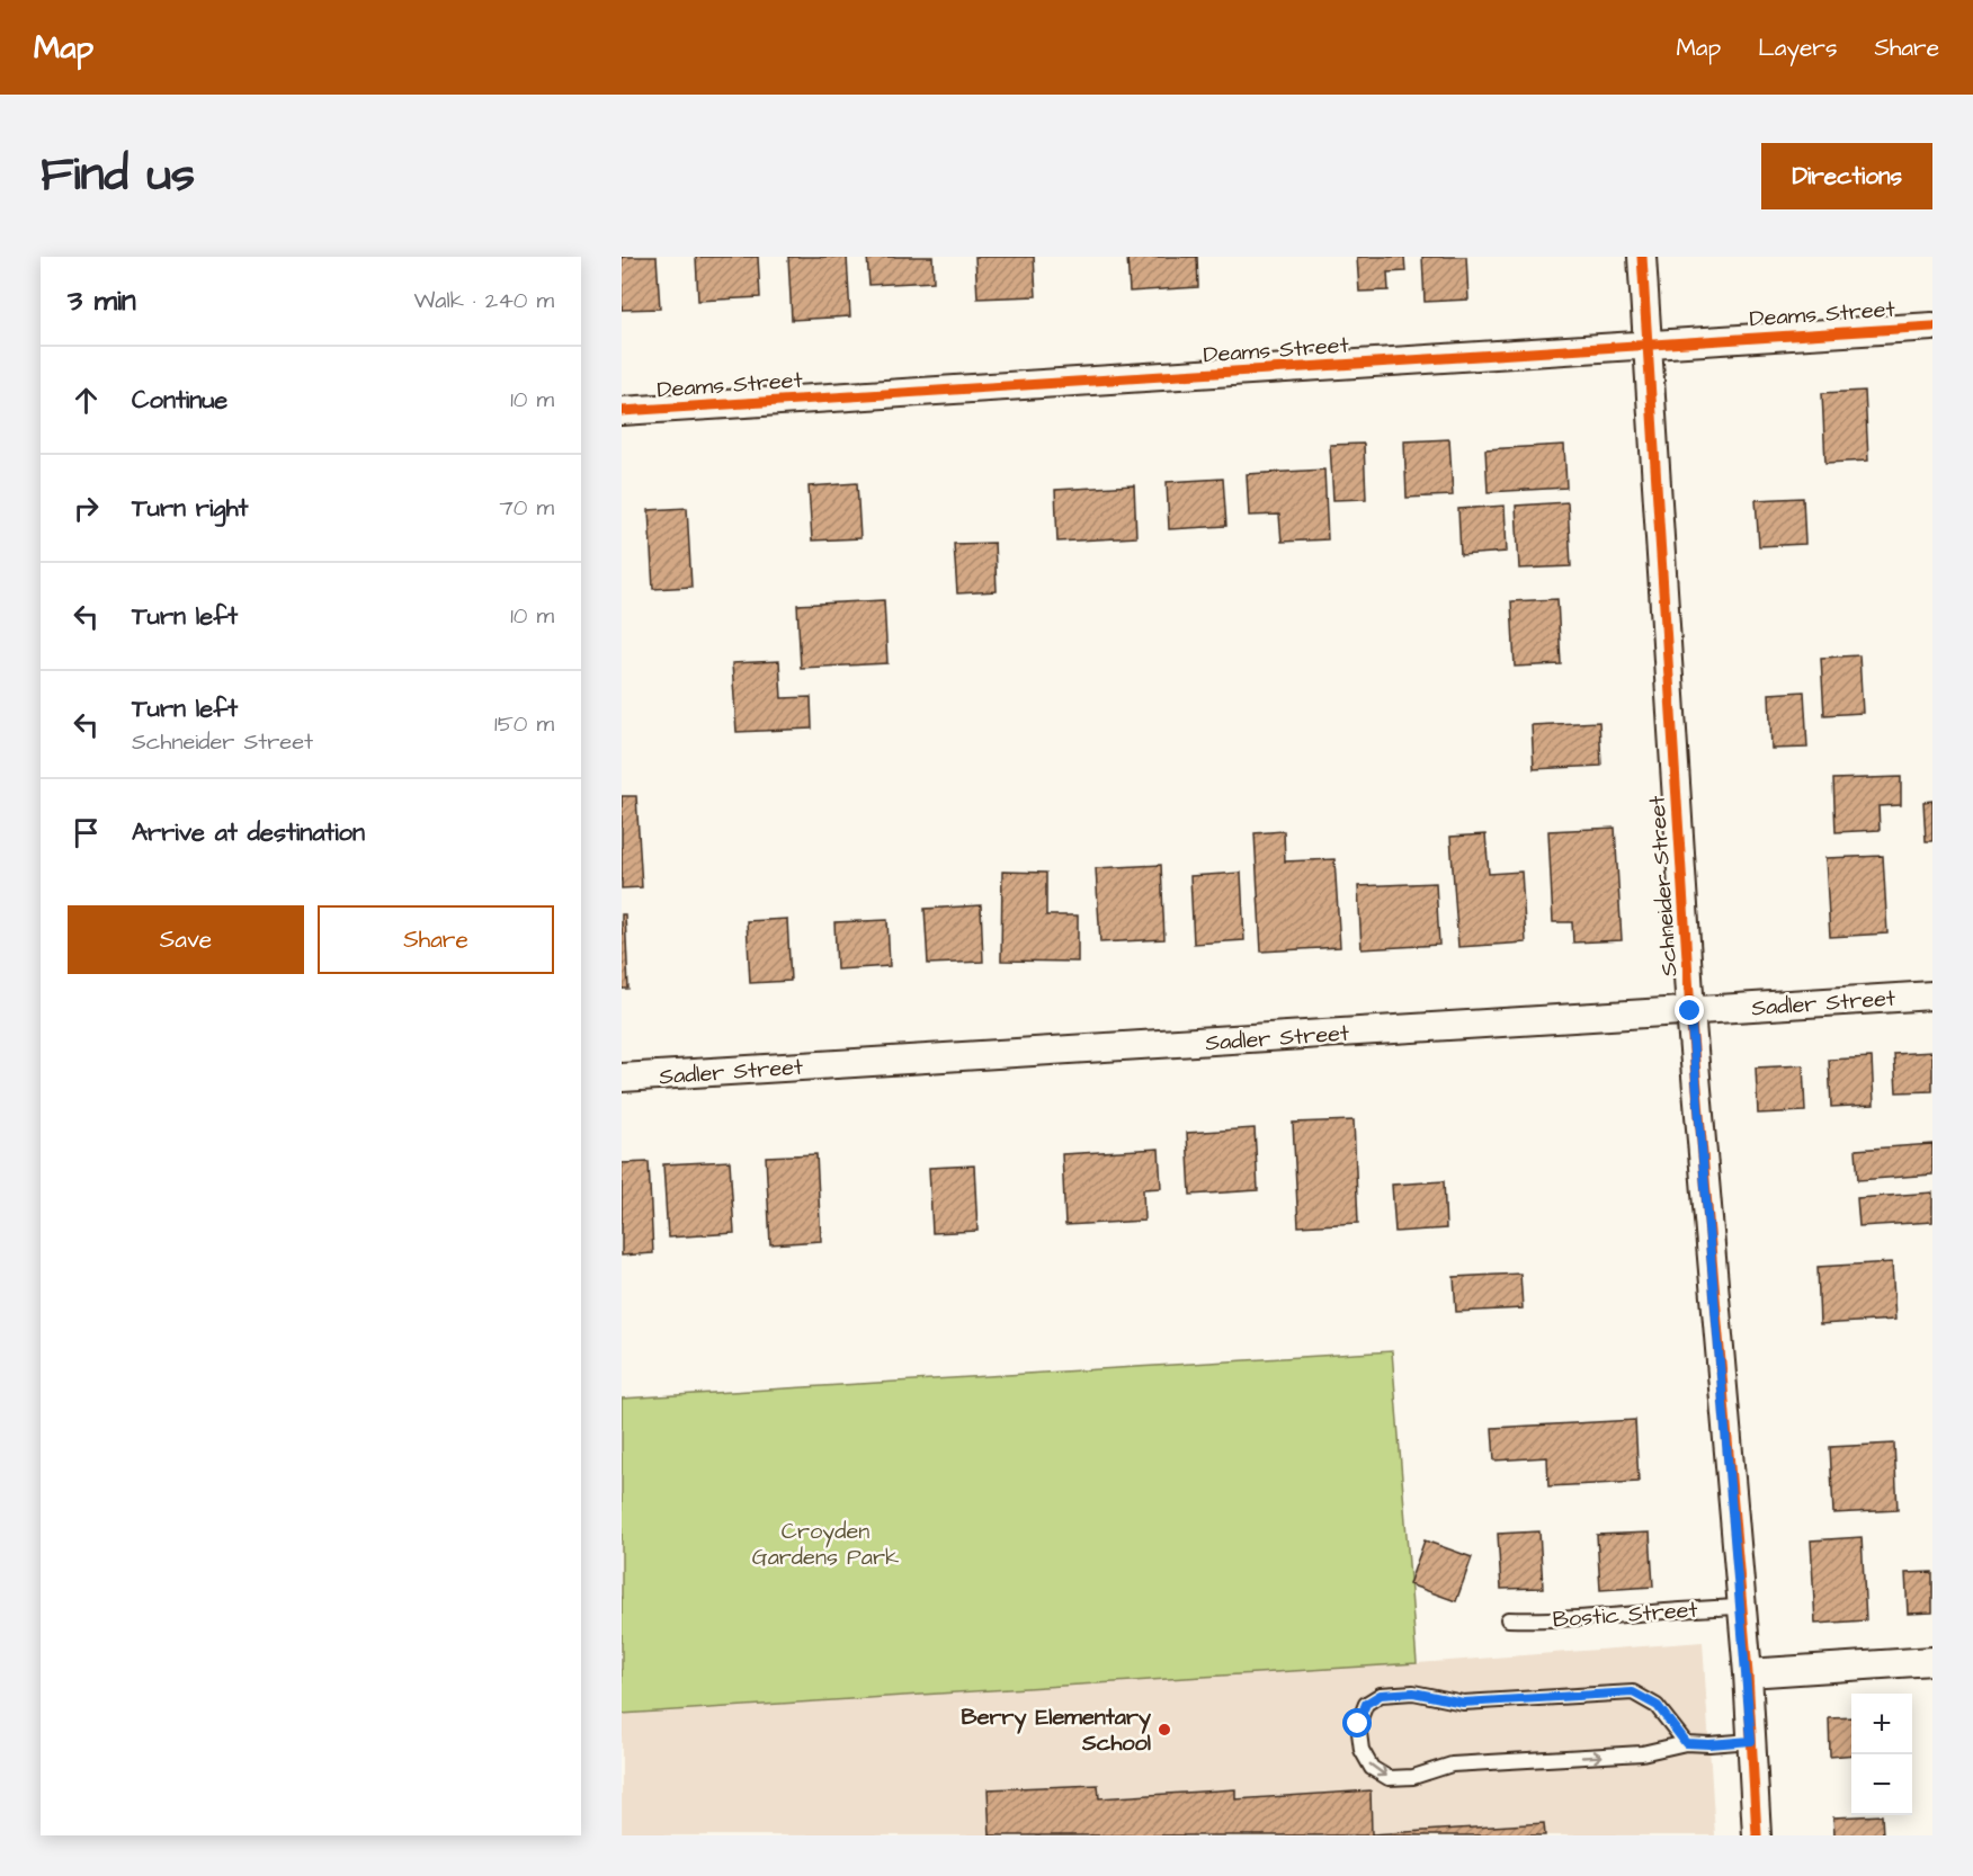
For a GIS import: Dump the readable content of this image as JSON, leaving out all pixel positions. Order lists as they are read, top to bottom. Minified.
{"streets":{"street":["Deams Street","Schneider Street","Sadler Street"],"lane":["Bostic Street"]},"crossings":[["Deams Street","Schneider Street"],["Schneider Street","Sadler Street"],["Schneider Street","Bostic Street"]],"parks":["Croyden Gardens Park"],"places":["Berry Elementary School"],"page":{"header":"Map","nav":["Map","Layers","Share"],"title":"Find us","buttons":["Directions",["Save","Share"]],"heading":["3 min","Walk · 240 m"],"list":[["Continue","10 m"],["Turn right","70 m"],["Turn left","10 m"],["Turn left","Schneider Street","150 m"],"Arrive at destination"],"map_buttons":["+","−"]}}
